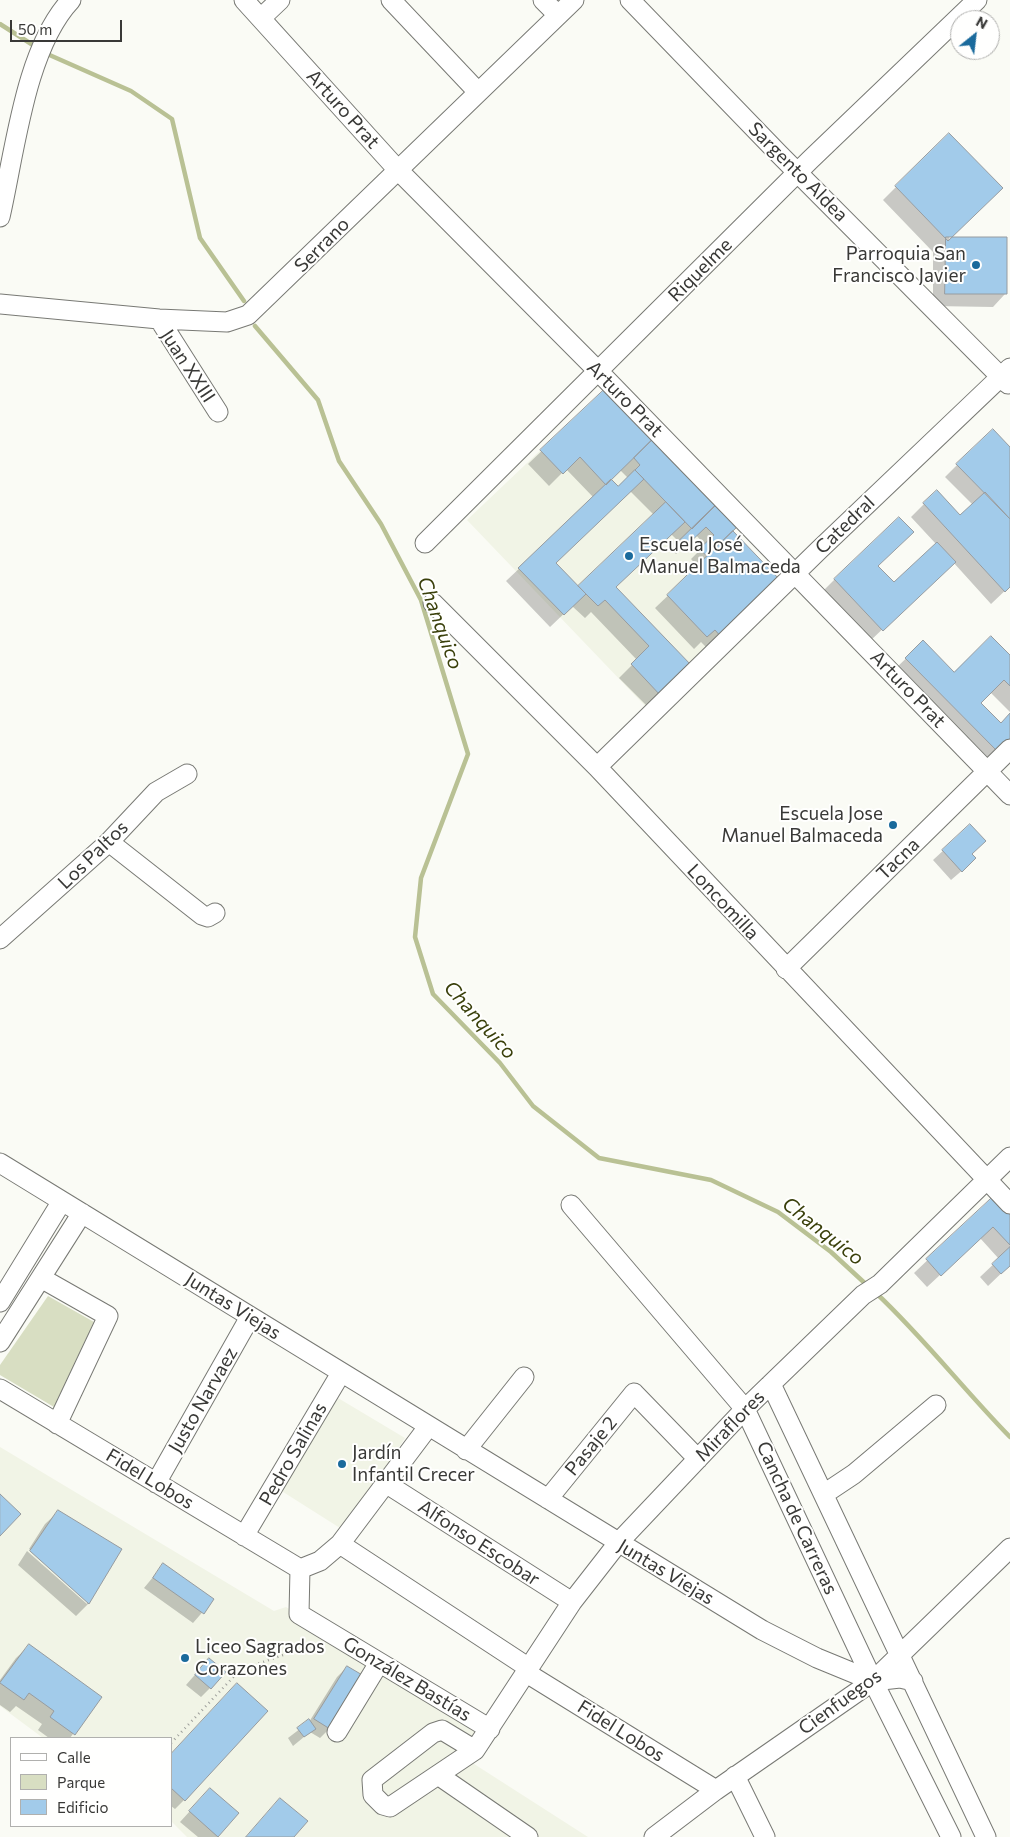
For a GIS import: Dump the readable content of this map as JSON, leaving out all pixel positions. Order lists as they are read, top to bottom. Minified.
{"streets":{"street":["Arturo Prat","Sargento Aldea","Serrano","Riquelme","Juan XXIII","Catedral","Los Paltos","Tacna","Loncomilla","Juntas Viejas","Justo Narvaez","Miraflores","Pasaje 2","Pedro Salinas","Fidel Lobos","Cancha de Carreras","Alfonso Escobar","González Bastías","Cienfuegos"]},"crossings":[["Arturo Prat","Serrano"],["Arturo Prat","Riquelme"],["Arturo Prat","Catedral"],["Arturo Prat","Tacna"],["Sargento Aldea","Riquelme"],["Sargento Aldea","Catedral"],["Serrano","Juan XXIII"],["Catedral","Loncomilla"],["Tacna","Loncomilla"],["Loncomilla","Miraflores"],["Juntas Viejas","Justo Narvaez"],["Juntas Viejas","Miraflores"],["Juntas Viejas","Pasaje 2"],["Juntas Viejas","Pedro Salinas"],["Juntas Viejas","Cancha de Carreras"],["Juntas Viejas","Cienfuegos"],["Justo Narvaez","Fidel Lobos"],["Miraflores","Pasaje 2"],["Miraflores","Fidel Lobos"],["Miraflores","Cancha de Carreras"],["Miraflores","Alfonso Escobar"],["Miraflores","González Bastías"],["Pedro Salinas","Fidel Lobos"],["Fidel Lobos","González Bastías"],["Fidel Lobos","Cienfuegos"],["Cancha de Carreras","Cienfuegos"]],"water":["Chanquico"],"places":["Parroquia San Francisco Javier","Escuela José Manuel Balmaceda","Escuela Jose Manuel Balmaceda","Jardín Infantil Crecer","Liceo Sagrados Corazones"],"legend":["Calle","Parque","Edificio"],"scale_bar":"50 m","north":"top right"}
